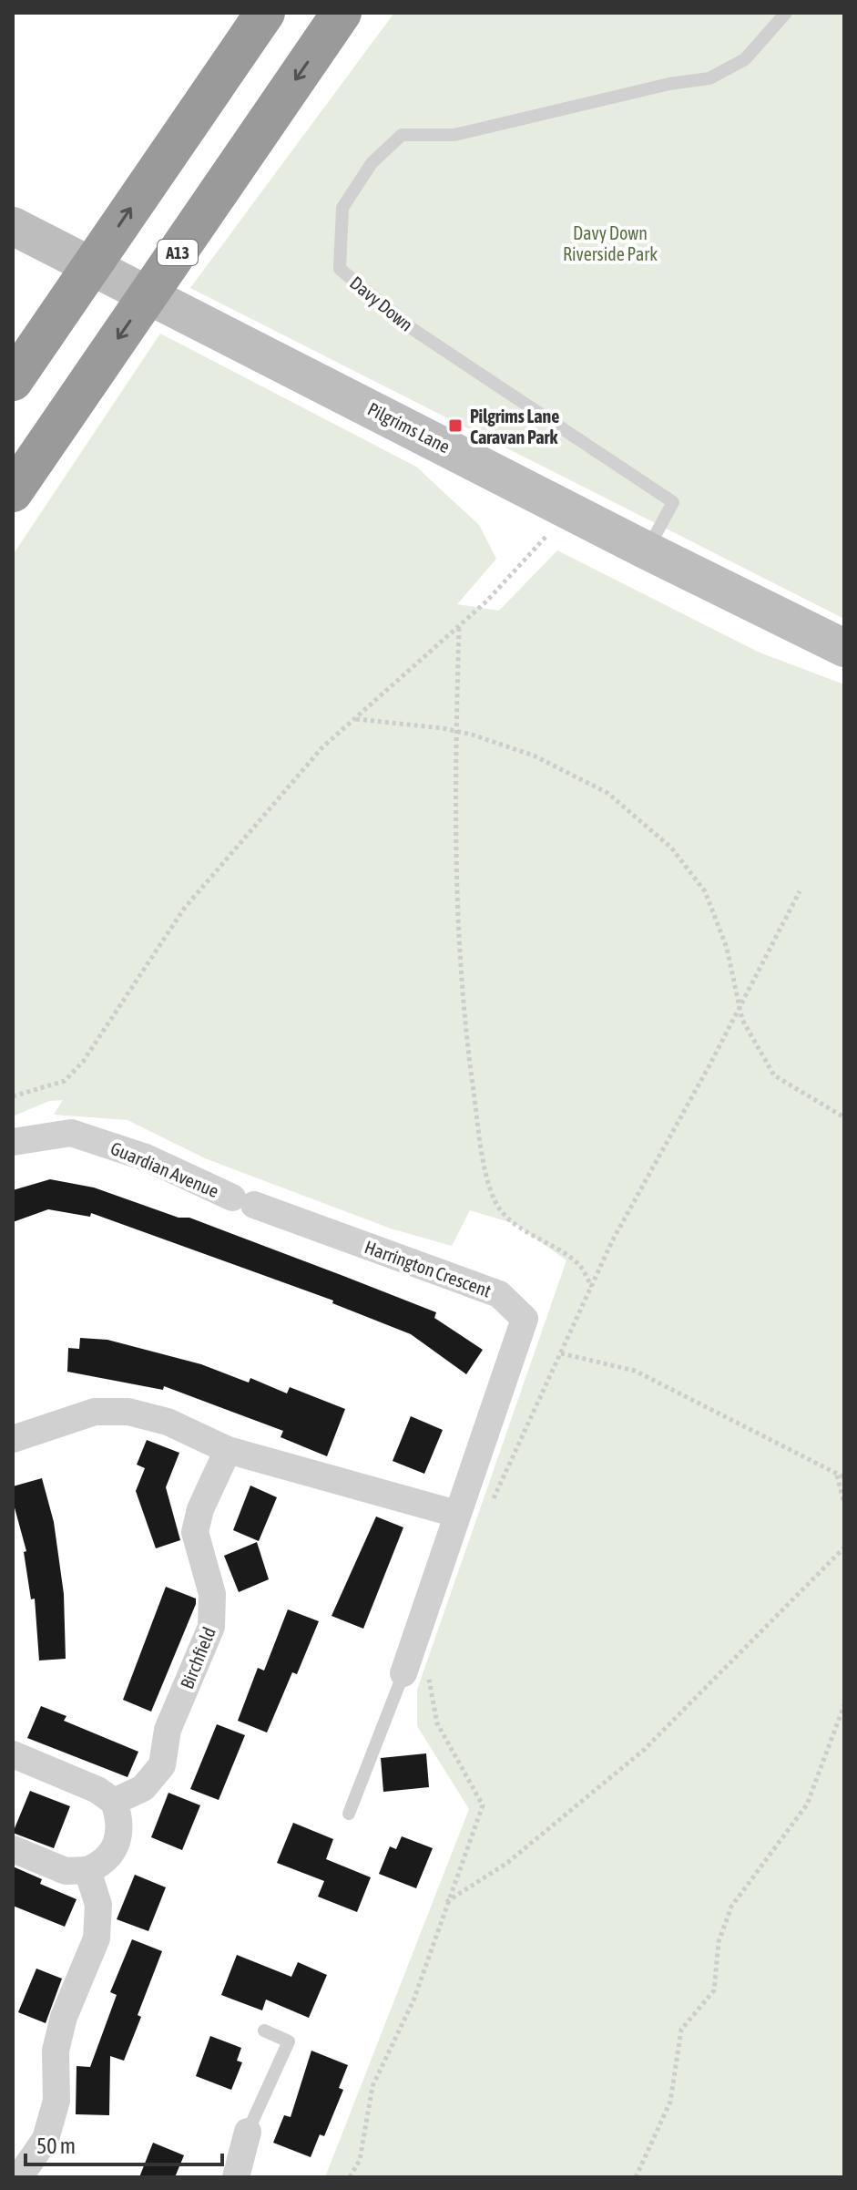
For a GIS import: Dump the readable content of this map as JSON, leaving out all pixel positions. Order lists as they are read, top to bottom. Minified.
{"streets":{"highway":["A13"],"main road":["Pilgrims Lane"],"street":["Guardian Avenue","Harrington Crescent","Birchfield"],"lane":["Davy Down"]},"crossings":[["Davy Down","Pilgrims Lane"],["Guardian Avenue","Harrington Crescent"]],"parks":["Davy Down Riverside Park"],"places":{"transit":["Pilgrims Lane Caravan Park"]},"scale_bar":"50 m"}
